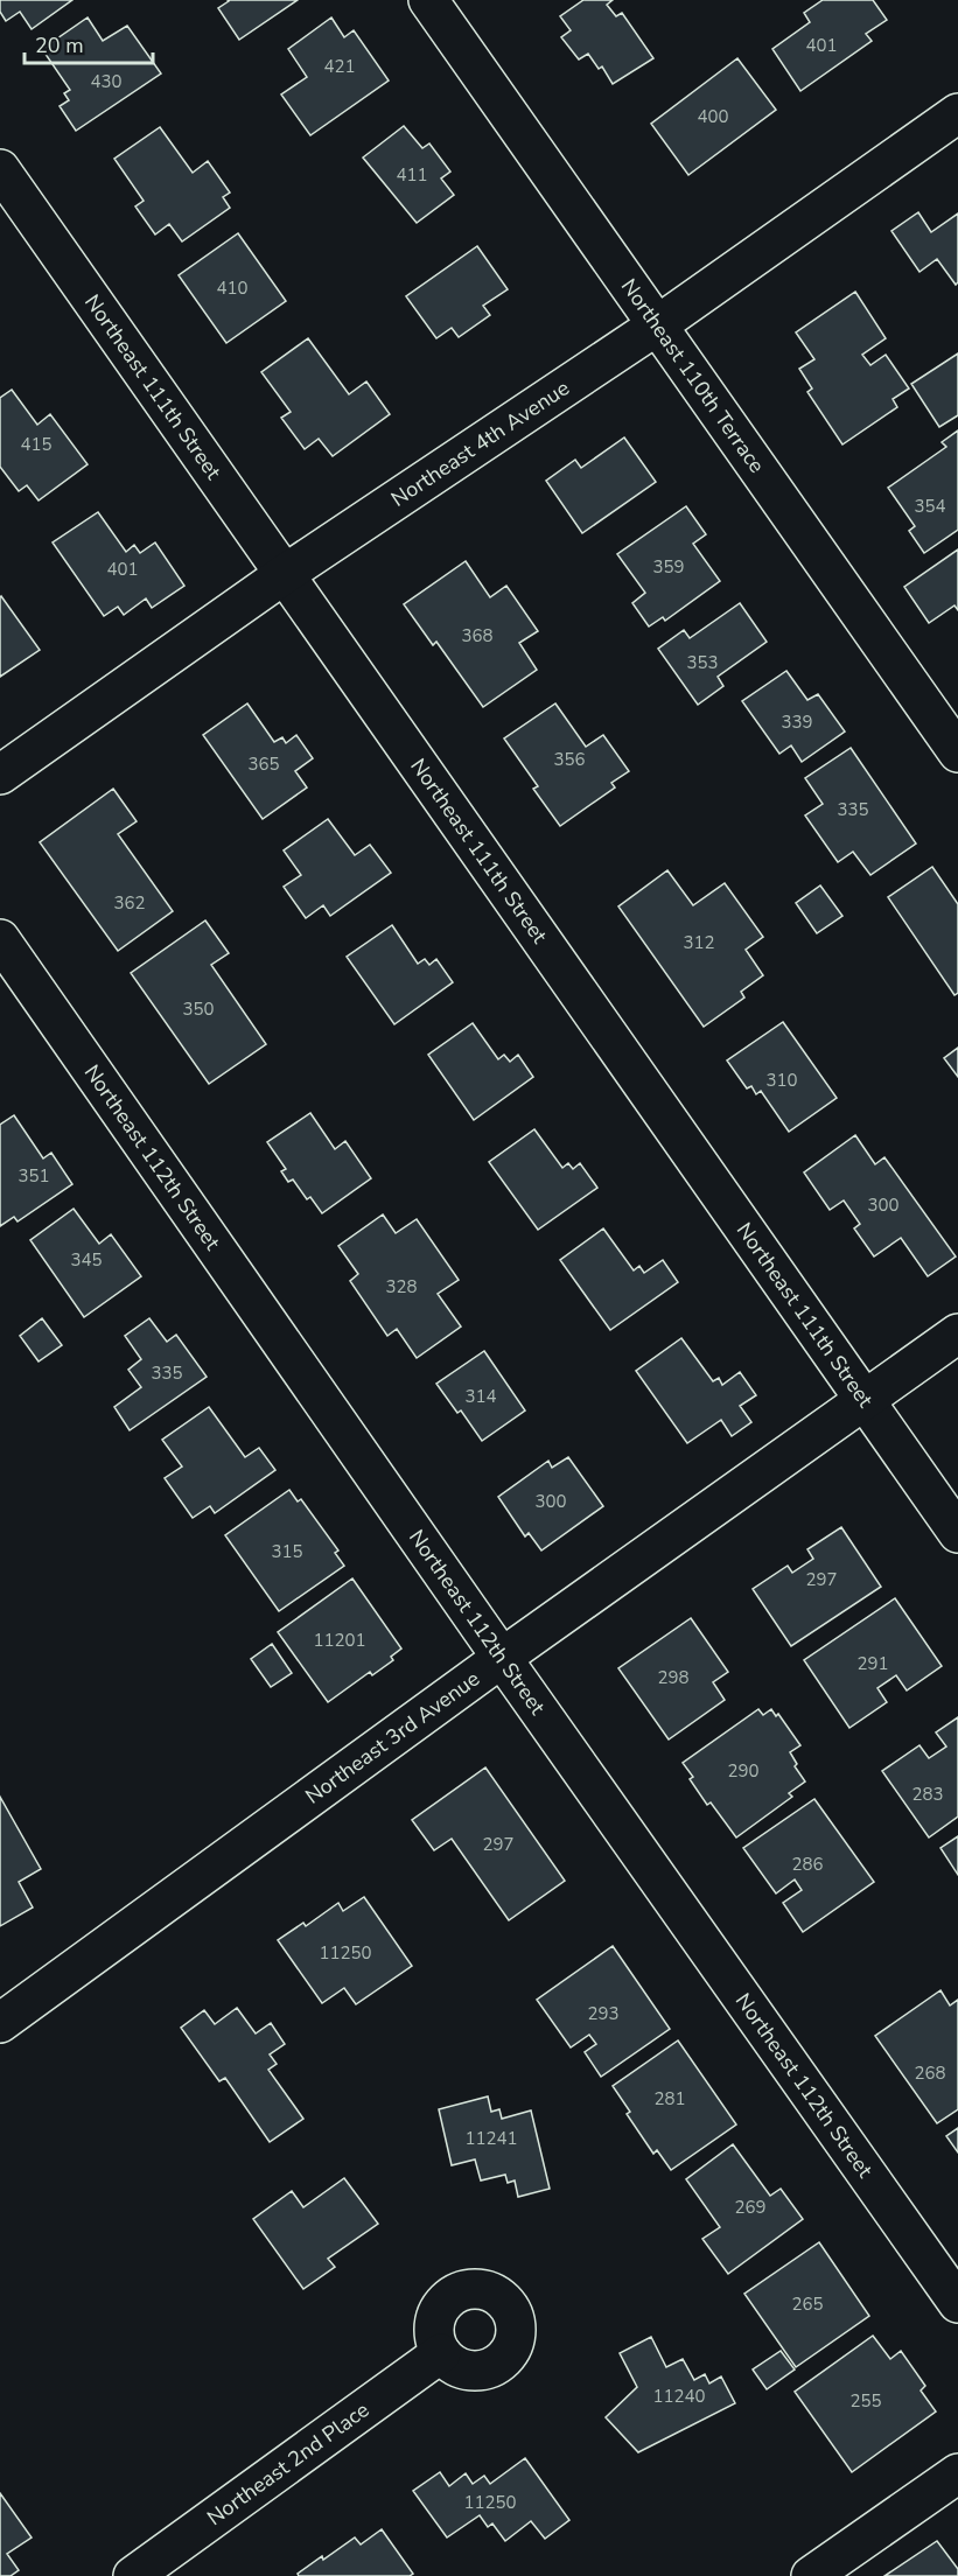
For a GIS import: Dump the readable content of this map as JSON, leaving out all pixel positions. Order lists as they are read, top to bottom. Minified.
{"streets":{"street":["Northeast 110th Terrace","Northeast 111th Street","Northeast 4th Avenue","Northeast 112th Street","Northeast 3rd Avenue","Northeast 2nd Place"]},"crossings":[["Northeast 110th Terrace","Northeast 4th Avenue"],["Northeast 111th Street","Northeast 4th Avenue"],["Northeast 111th Street","Northeast 3rd Avenue"],["Northeast 112th Street","Northeast 3rd Avenue"]],"house_numbers":["401","421","430","400","411","410","415","354","359","401","368","353","339","356","365","335","362","312","350","310","351","300","345","328","335","314","300","315","297","11201","291","298","290","283","297","286","11250","293","268","281","11241","269","265","11240","255","11250"],"scale_bar":"20 m"}
